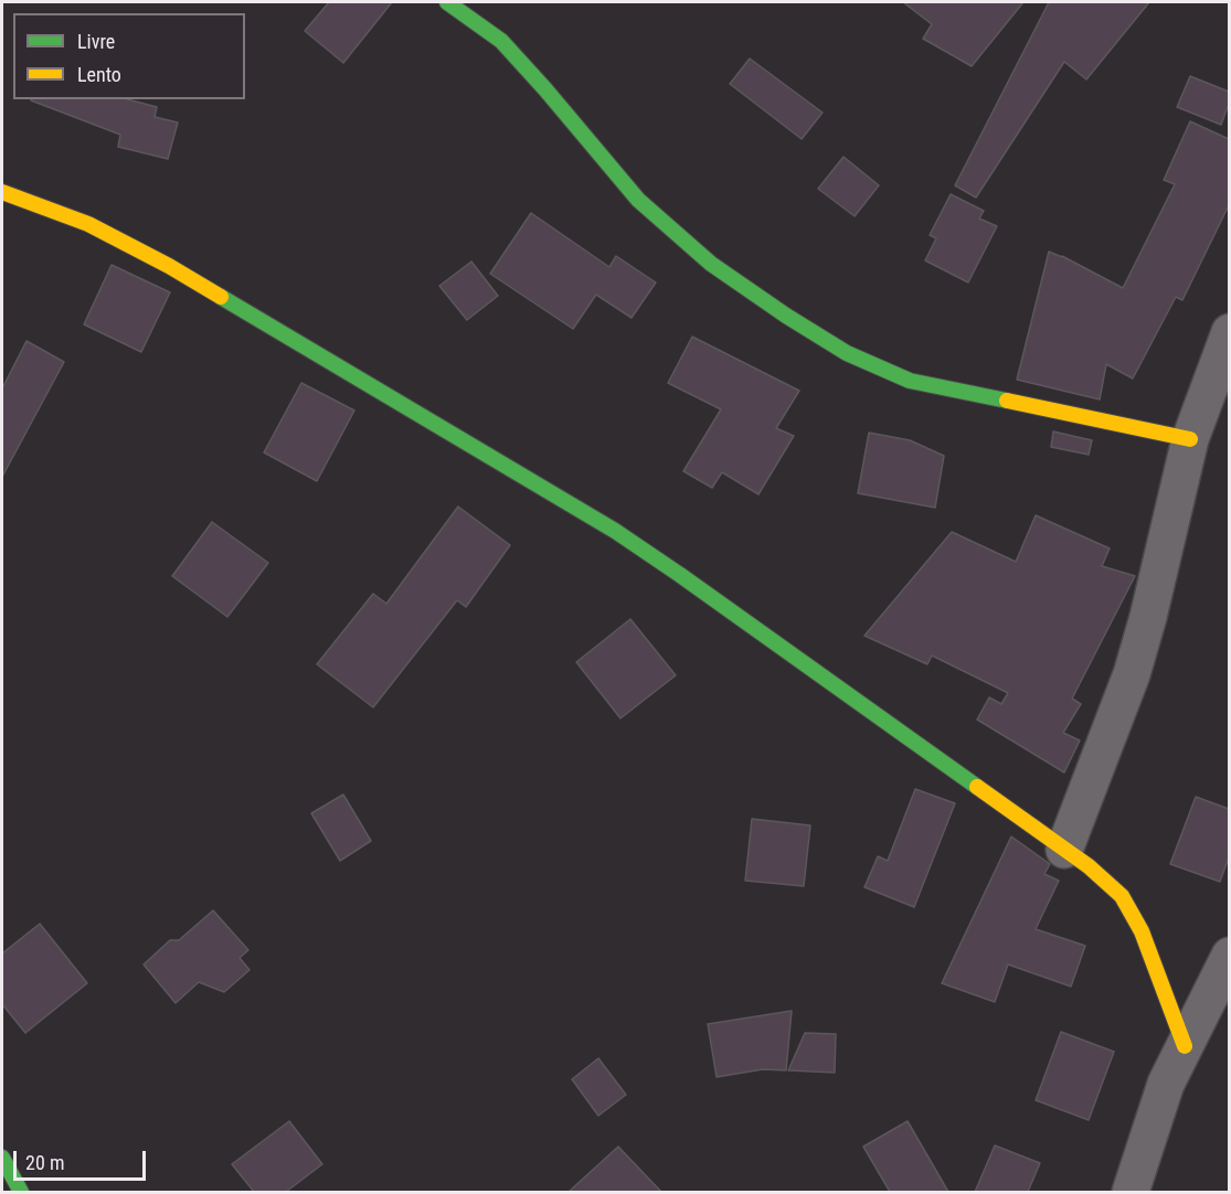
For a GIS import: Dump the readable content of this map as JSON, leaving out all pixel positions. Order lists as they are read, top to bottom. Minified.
{"legend":["Livre","Lento"],"scale_bar":"20 m"}
